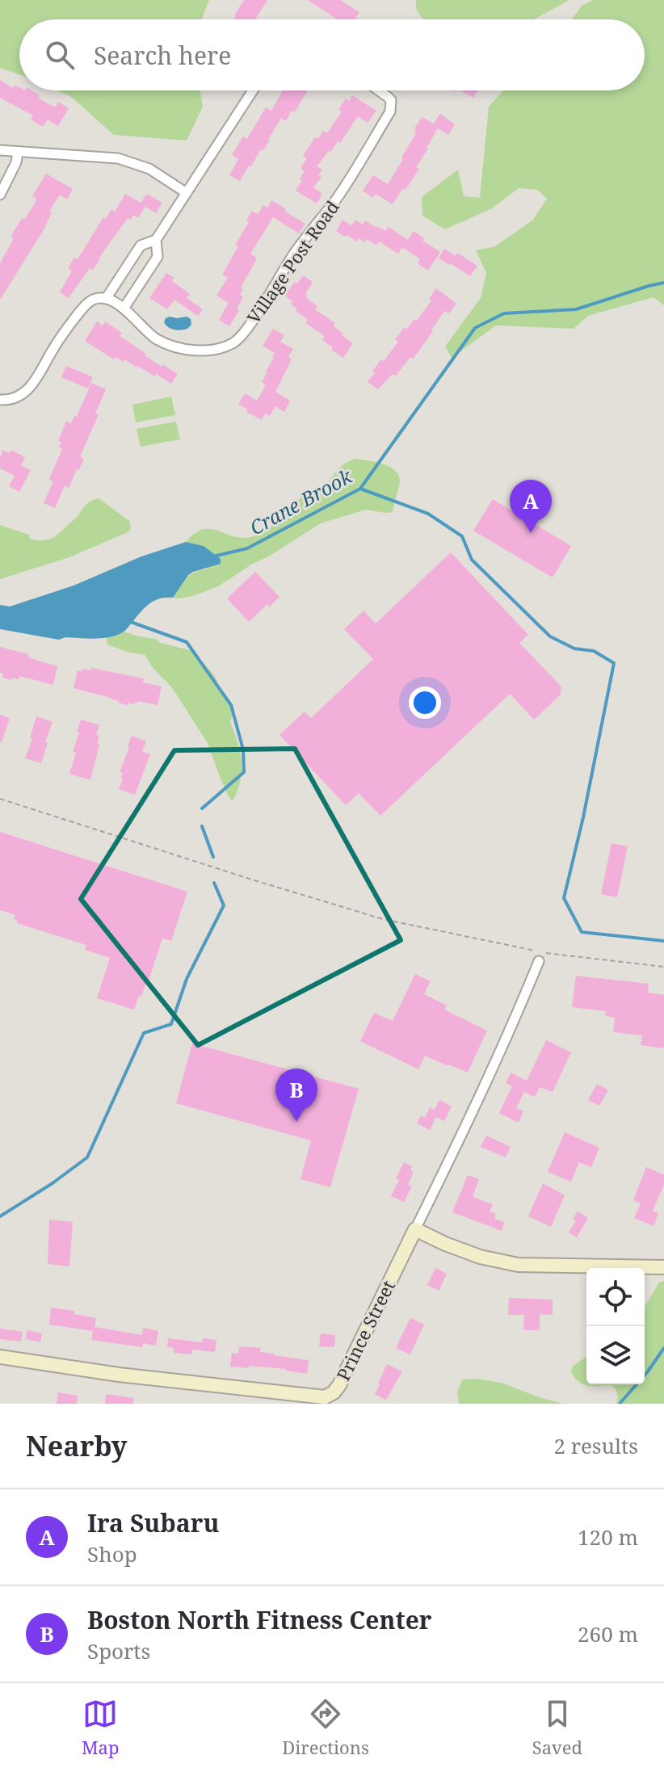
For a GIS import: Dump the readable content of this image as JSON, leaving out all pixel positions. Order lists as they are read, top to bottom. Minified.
{"streets":{"main road":["Prince Street"],"street":["Village Post Road"]},"water":["Crane Brook"],"page":{"search":"Search here","pins":["A","B"],"heading":["Nearby","2 results"],"list":[{"mark":"A","name":"Ira Subaru","note":"Shop","value":"120 m"},{"mark":"B","name":"Boston North Fitness Center","note":"Sports","value":"260 m"}],"nav":["Map","Directions","Saved"]}}
